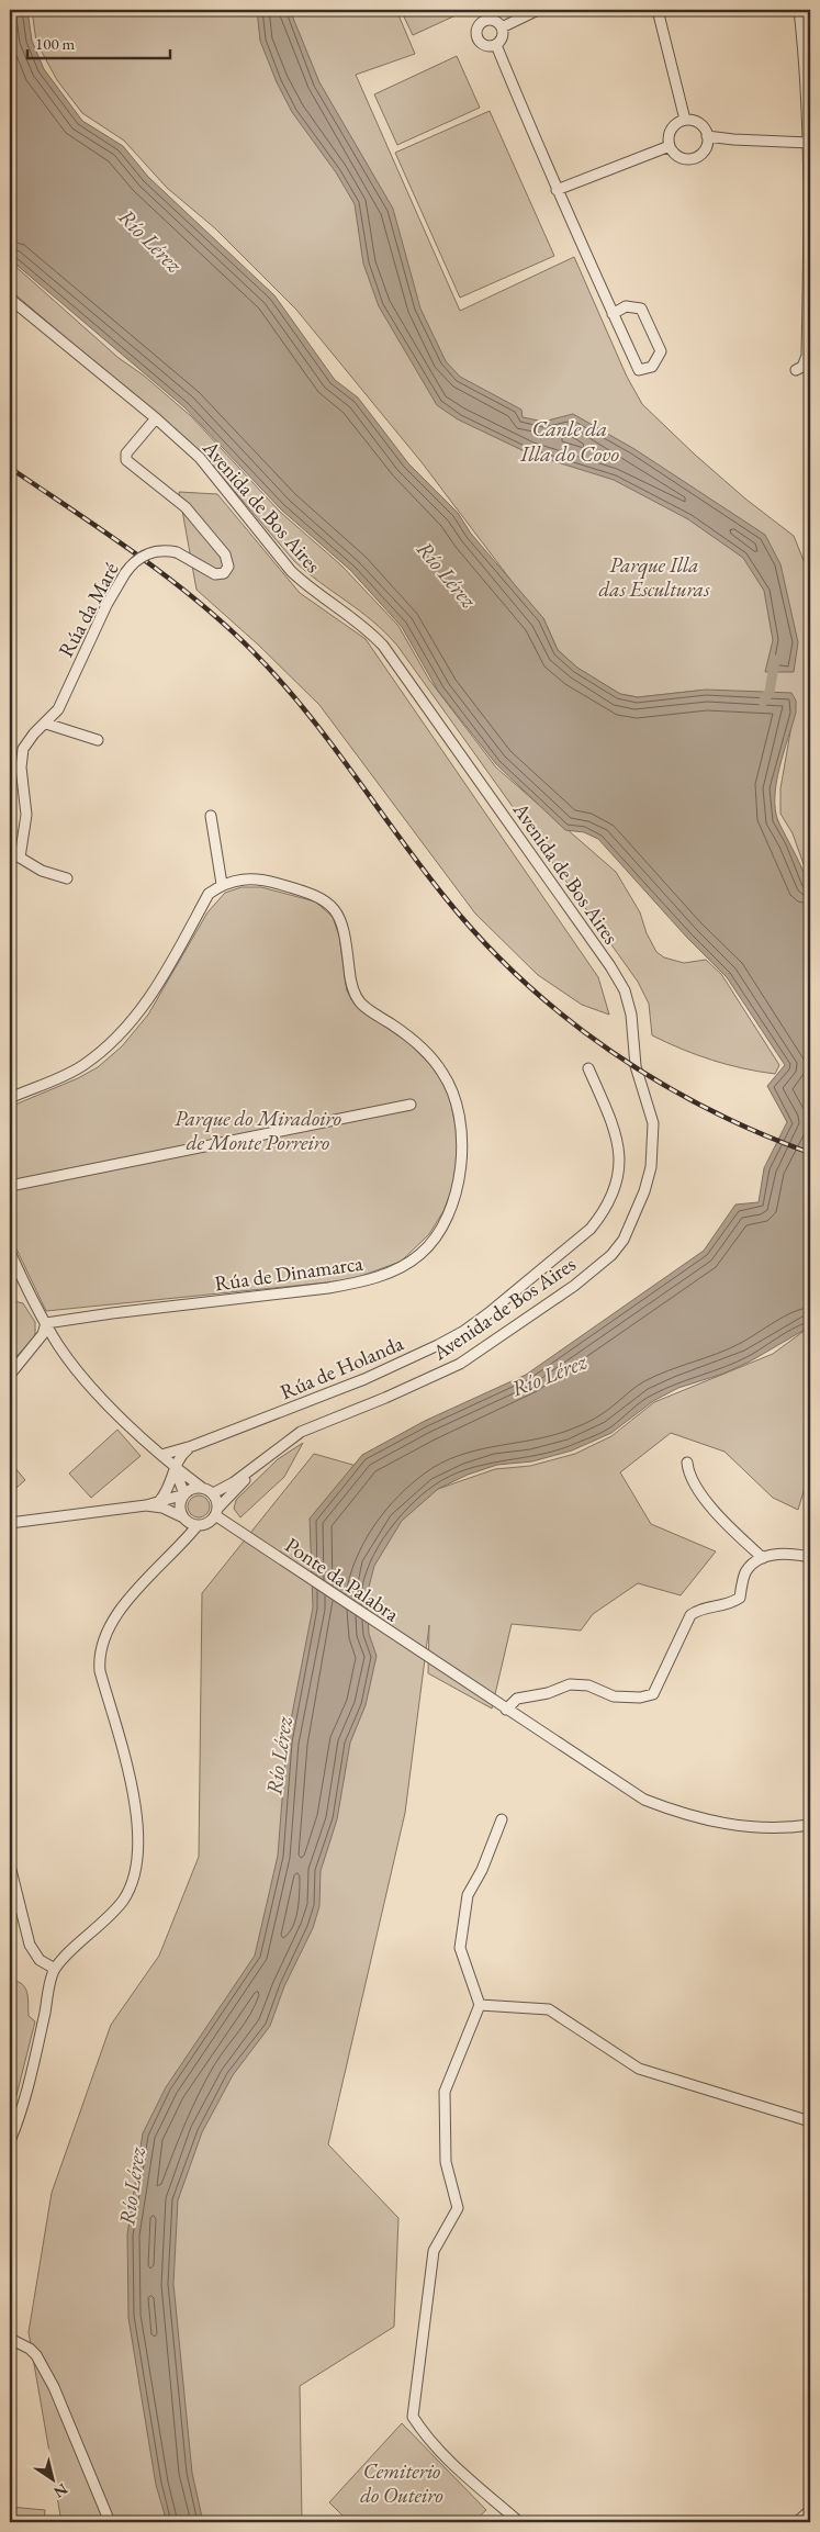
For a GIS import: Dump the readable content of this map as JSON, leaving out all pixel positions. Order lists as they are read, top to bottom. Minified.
{"streets":{"street":["Avenida de Bos Aires","Rúa da Maré","Rúa de Dinamarca","Rúa de Holanda","Ponte da Palabra"]},"crossings":[["Avenida de Bos Aires","Rúa da Maré"],["Avenida de Bos Aires","Ponte da Palabra"]],"water":["Río Lérez","Canle da Illa do Covo"],"parks":["Parque Illa das Esculturas","Parque do Miradoiro de Monte Porreiro","Cemiterio do Outeiro"],"scale_bar":"100 m","north":"bottom right"}
